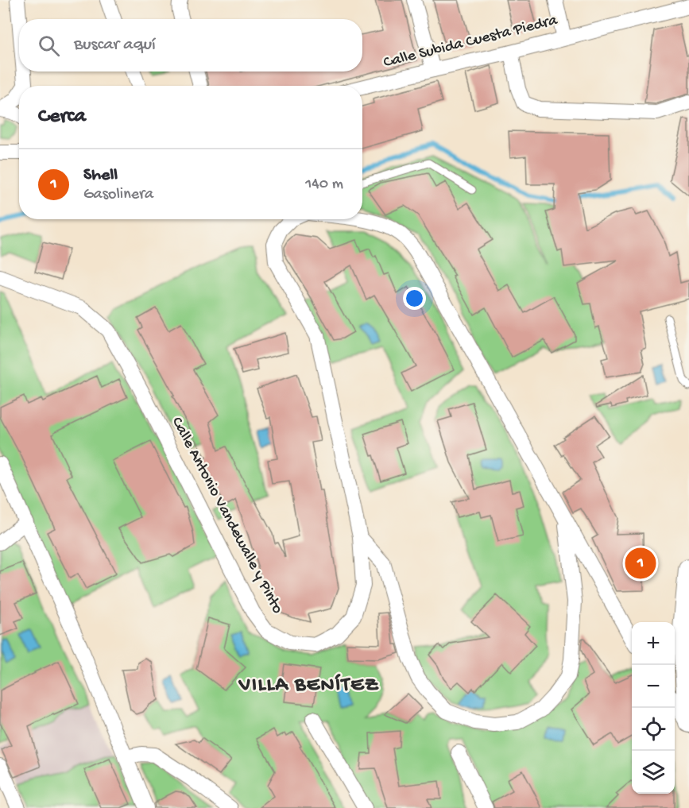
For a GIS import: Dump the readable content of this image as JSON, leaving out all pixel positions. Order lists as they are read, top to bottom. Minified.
{"streets":{"street":["Calle Subida Cuesta Piedra","Calle Antonio Vandewalle y Pinto"]},"districts":["VILLA BENÍTEZ"],"page":{"search":"Buscar aquí","heading":"Cerca","list":[{"mark":"1","name":"Shell","note":"Gasolinera","value":"140 m"}],"pins":"1","map_buttons":["+","−"]}}
